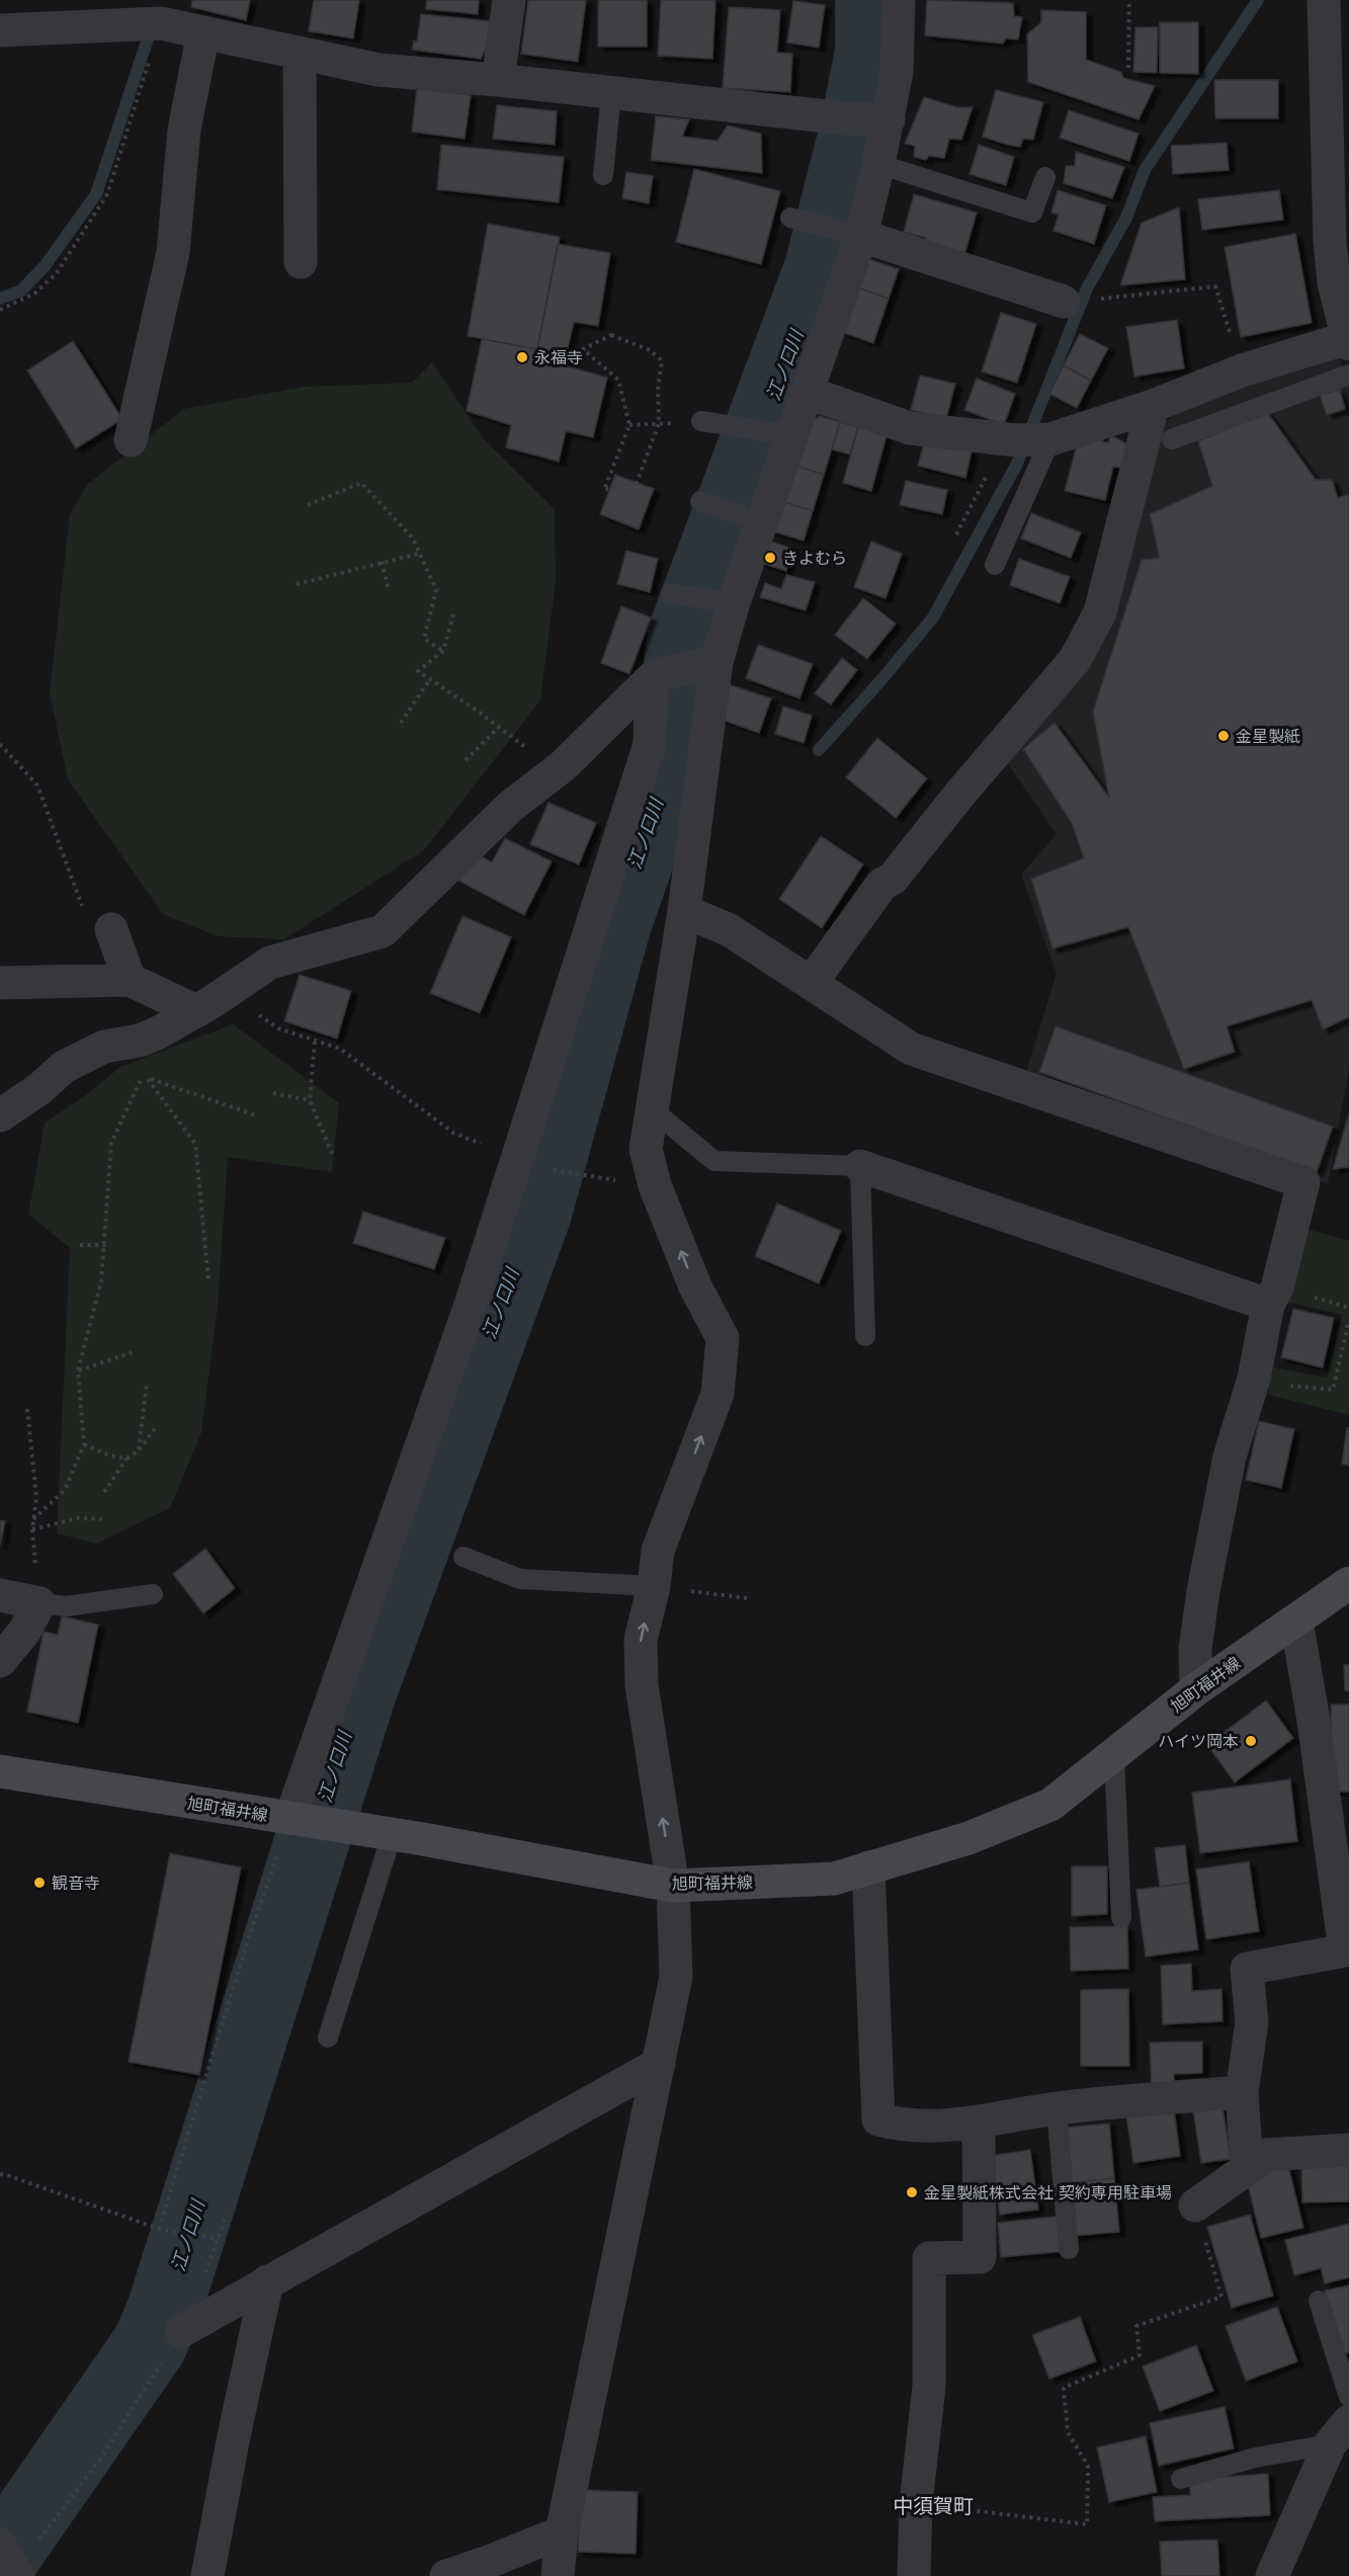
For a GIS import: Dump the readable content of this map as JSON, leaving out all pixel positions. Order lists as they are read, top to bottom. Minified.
{"streets":{"street":["旭町福井線"]},"districts":["中須賀町"],"water":["江ノ口川"],"places":["永福寺","きよむら","金星製紙","ハイツ岡本","観音寺","金星製紙株式会社 契約専用駐車場"]}
